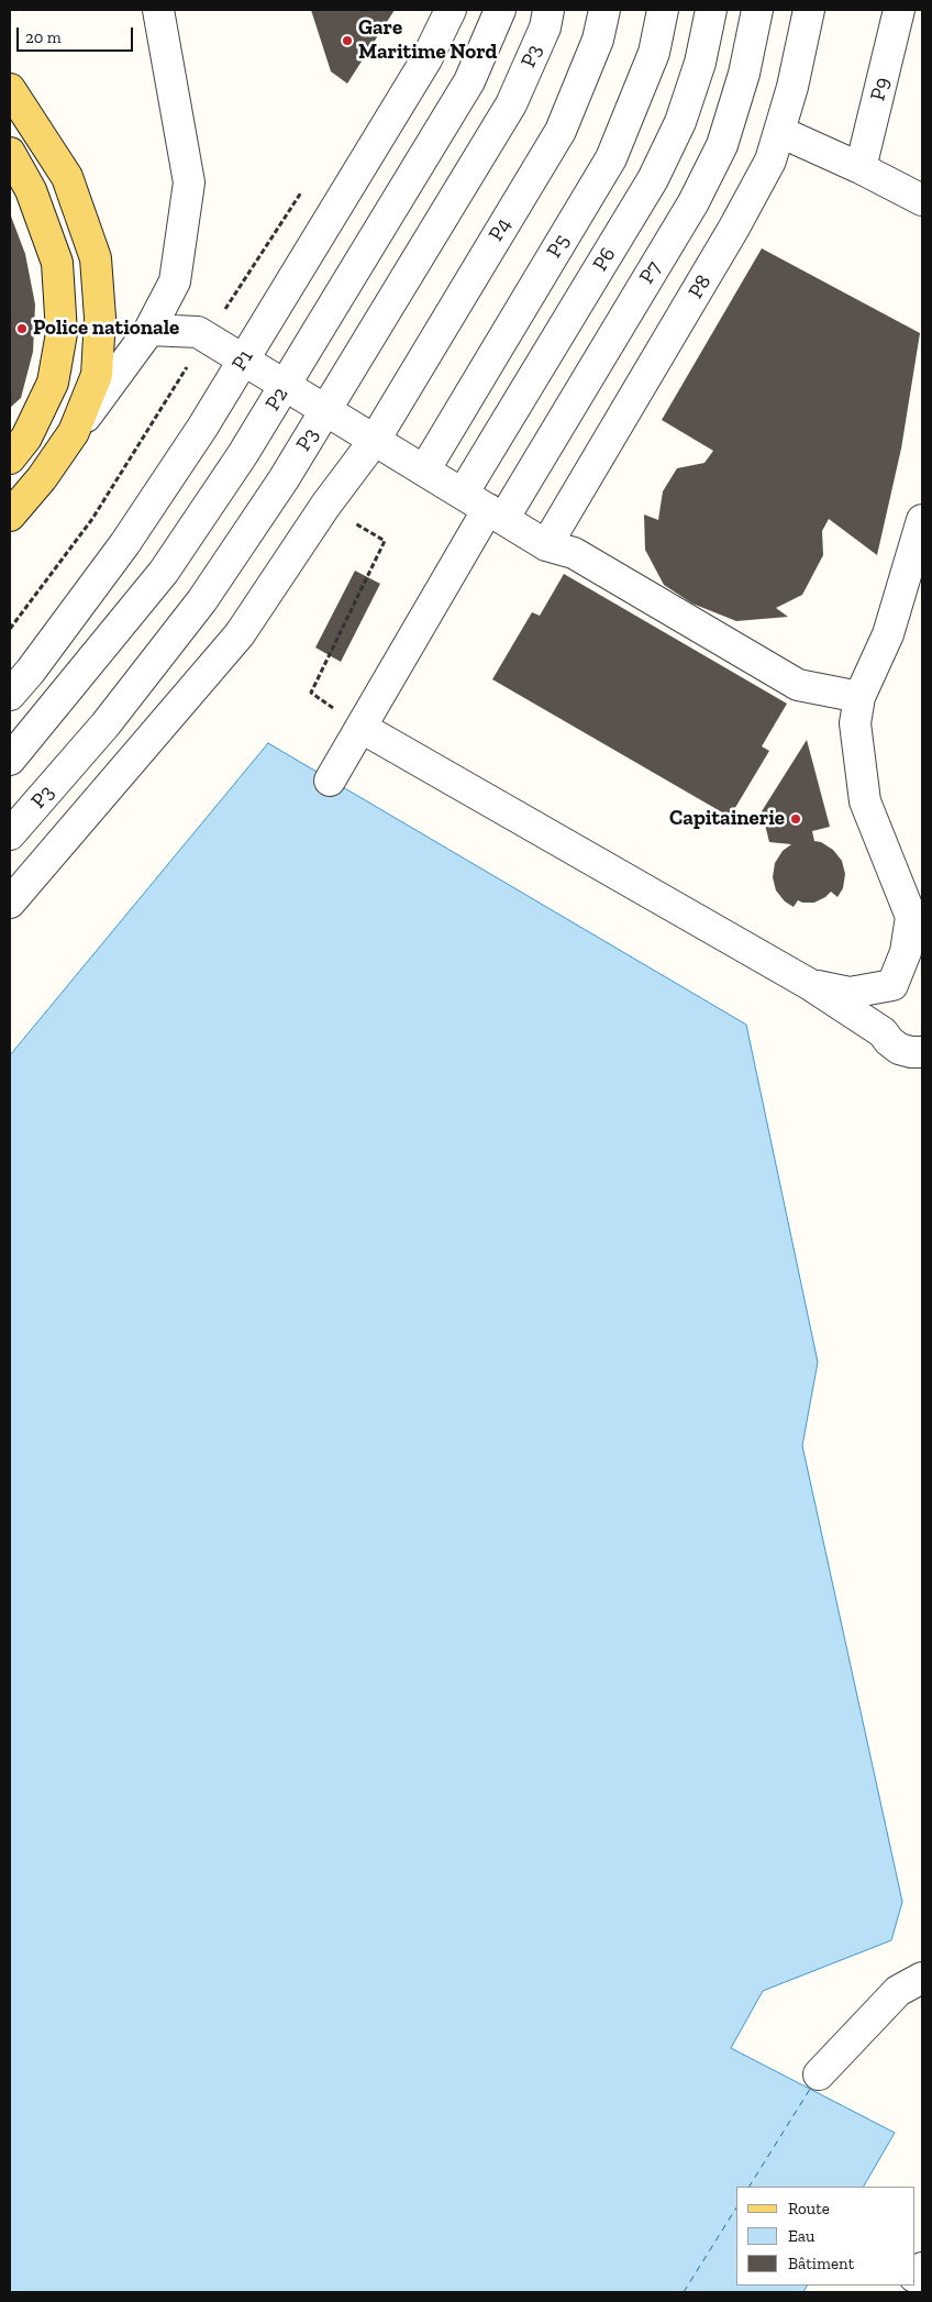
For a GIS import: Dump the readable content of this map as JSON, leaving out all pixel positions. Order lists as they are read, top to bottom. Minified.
{"streets":{"street":["P3","P9","P4","P5","P6","P7","P8","P1","P2"]},"places":["Gare Maritime Nord","Police nationale","Capitainerie"],"legend":["Route","Eau","Bâtiment"],"scale_bar":"20 m"}
